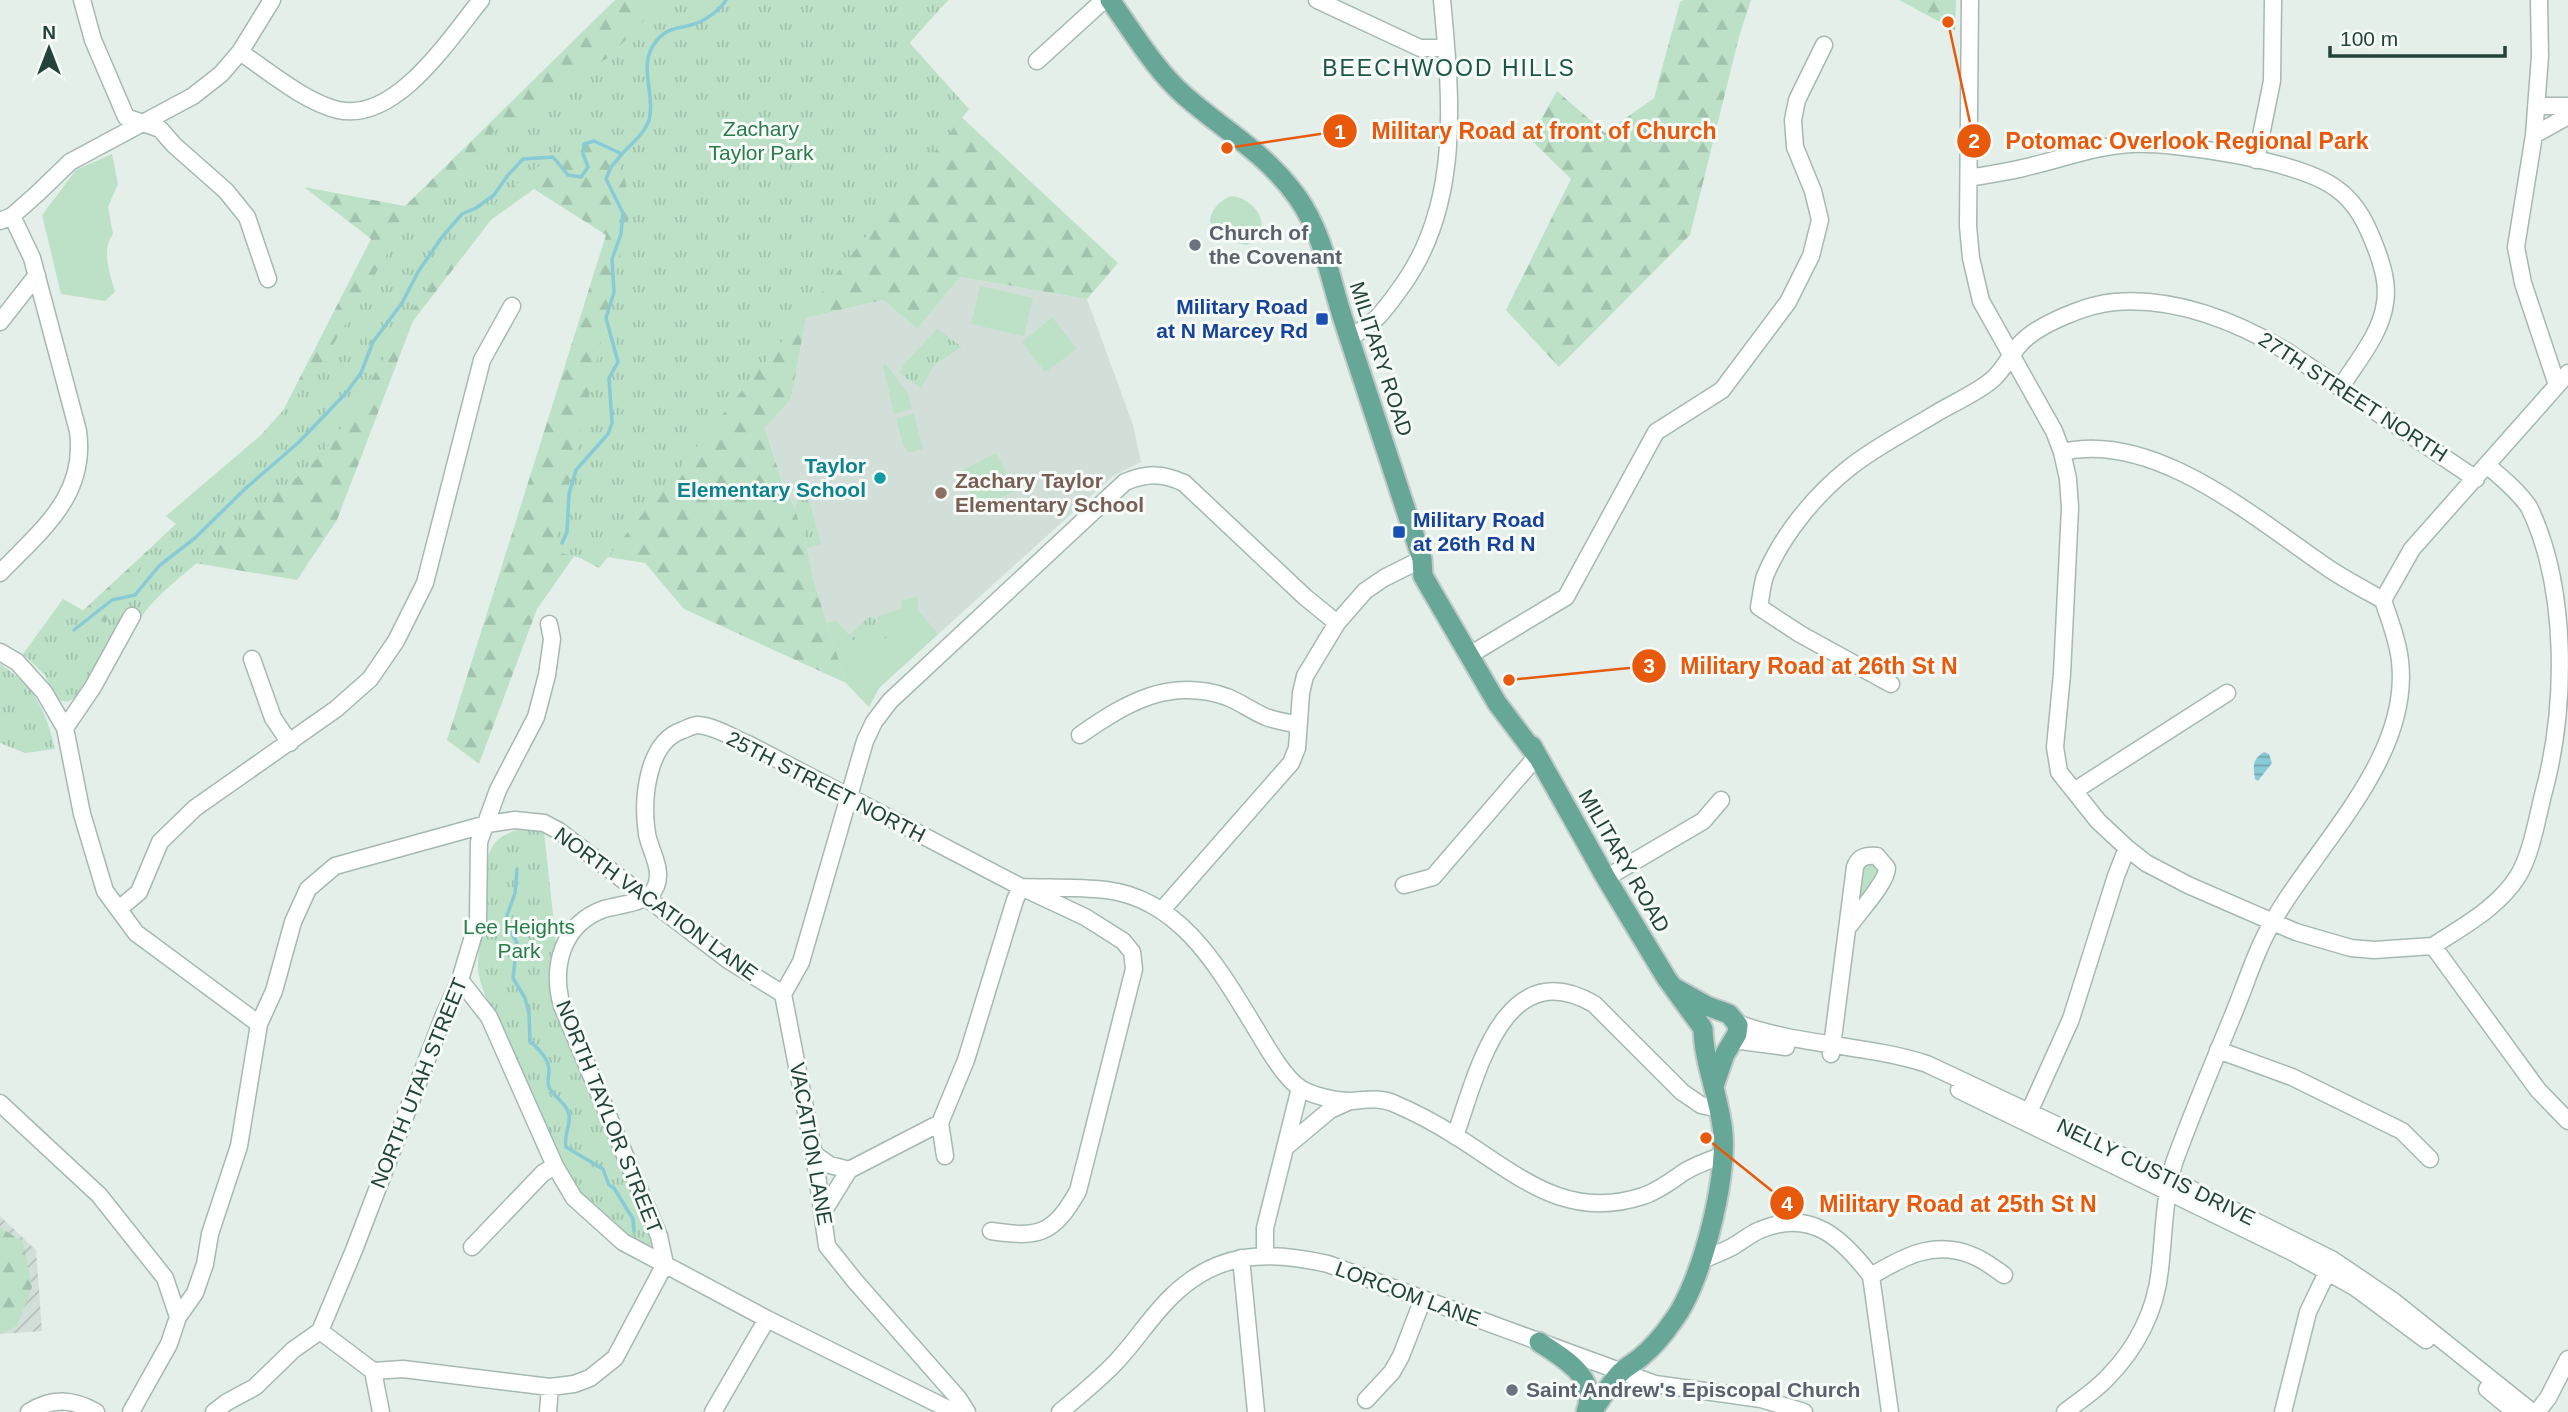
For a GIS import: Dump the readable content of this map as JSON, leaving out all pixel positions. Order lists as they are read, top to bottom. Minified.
{"streets":{"main road":["MILITARY ROAD"],"street":["27TH STREET NORTH","25TH STREET NORTH","NORTH VACATION LANE","NORTH UTAH STREET","NORTH TAYLOR STREET","VACATION LANE","NELLY CUSTIS DRIVE","LORCOM LANE"]},"crossings":[["MILITARY ROAD","NELLY CUSTIS DRIVE"],["MILITARY ROAD","LORCOM LANE"],["25TH STREET NORTH","NORTH VACATION LANE"],["25TH STREET NORTH","NORTH TAYLOR STREET"],["NORTH VACATION LANE","NORTH UTAH STREET"],["NORTH VACATION LANE","NORTH TAYLOR STREET"],["NORTH VACATION LANE","VACATION LANE"],["NORTH UTAH STREET","NORTH TAYLOR STREET"]],"districts":["BEECHWOOD HILLS"],"parks":["Zachary Taylor Park","Lee Heights Park"],"places":{"other":["Potomac Overlook Regional Park","Military Road at front of Church","Church of the Covenant","Taylor Elementary School","Zachary Taylor Elementary School","Military Road at 26th St N","Military Road at 25th St N","Saint Andrew's Episcopal Church"],"transit":["Military Road at N Marcey Rd","Military Road at 26th Rd N"]},"scale_bar":"100 m","north":"top"}
